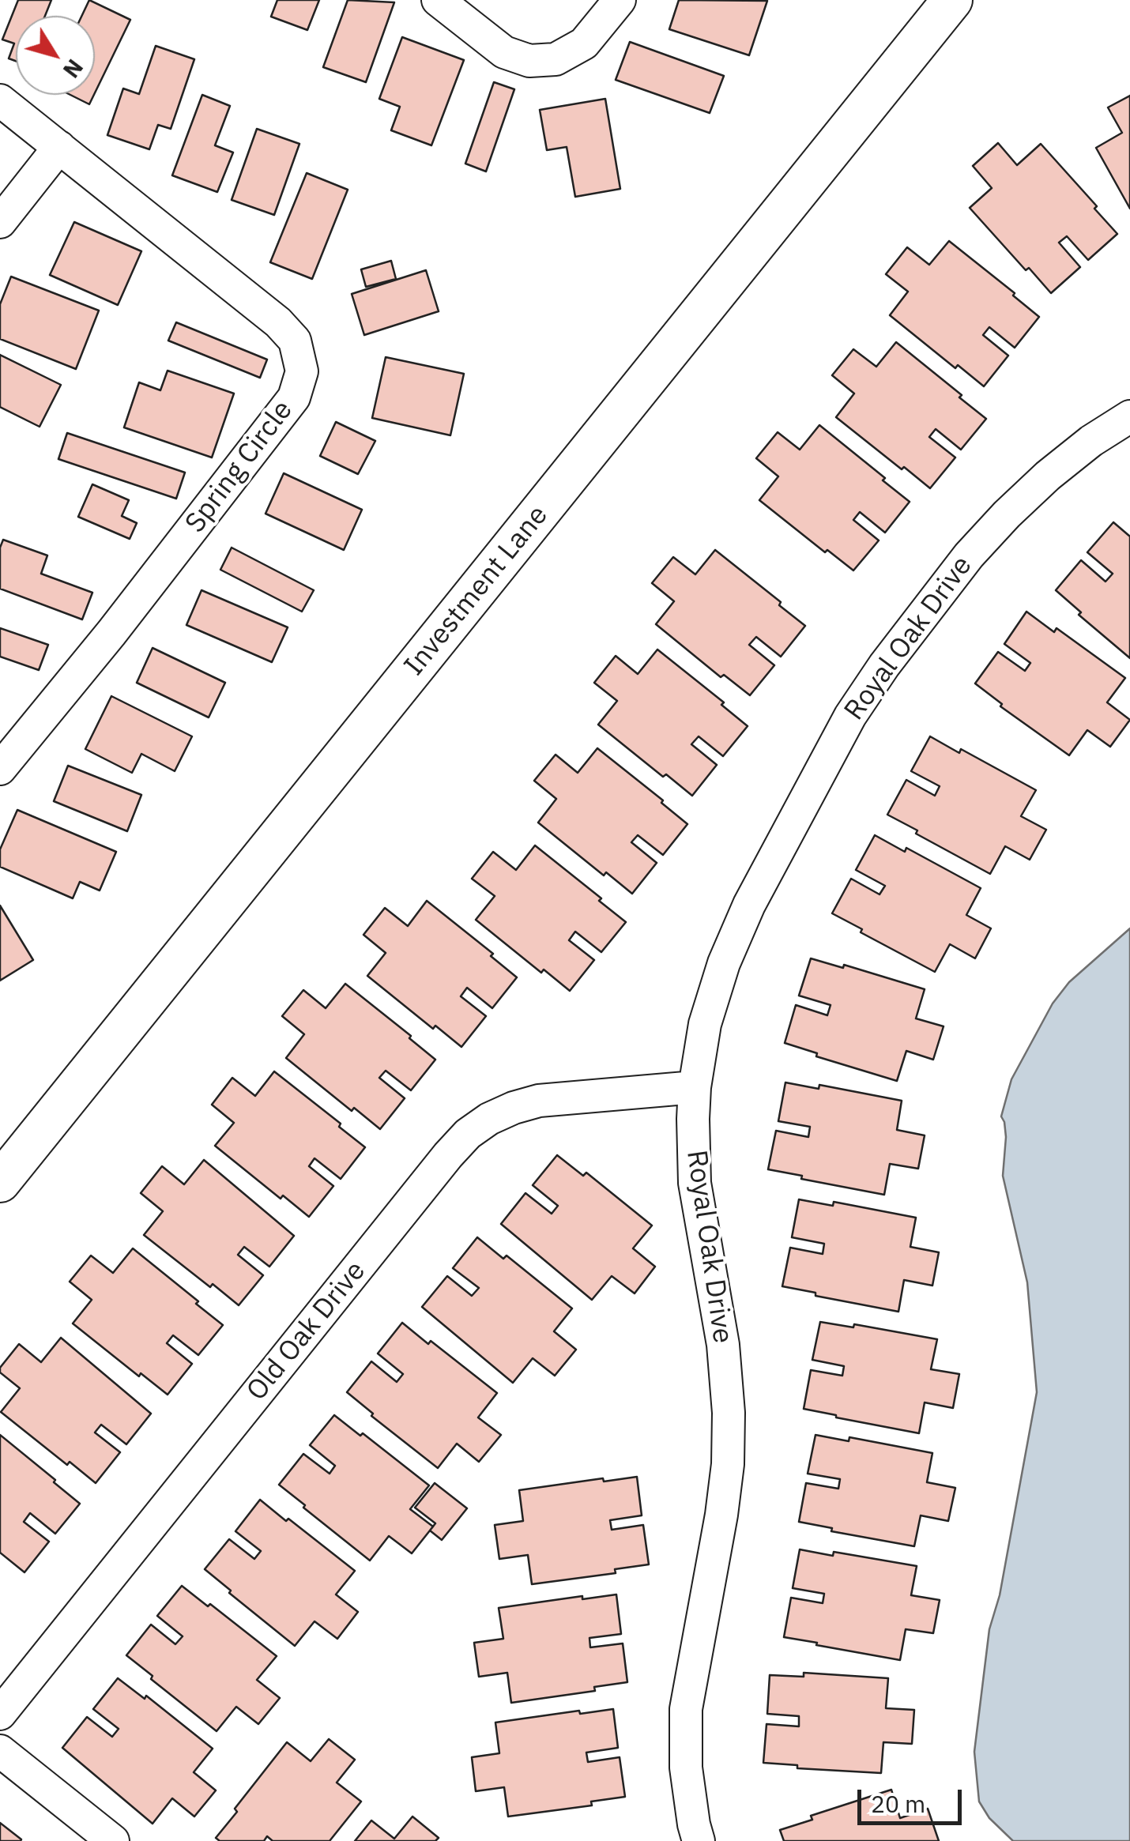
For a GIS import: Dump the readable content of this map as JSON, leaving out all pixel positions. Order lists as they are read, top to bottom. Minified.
{"streets":{"street":["Spring Circle","Investment Lane","Royal Oak Drive","Old Oak Drive"]},"crossings":[["Royal Oak Drive","Old Oak Drive"]],"scale_bar":"20 m","north":"bottom right"}
